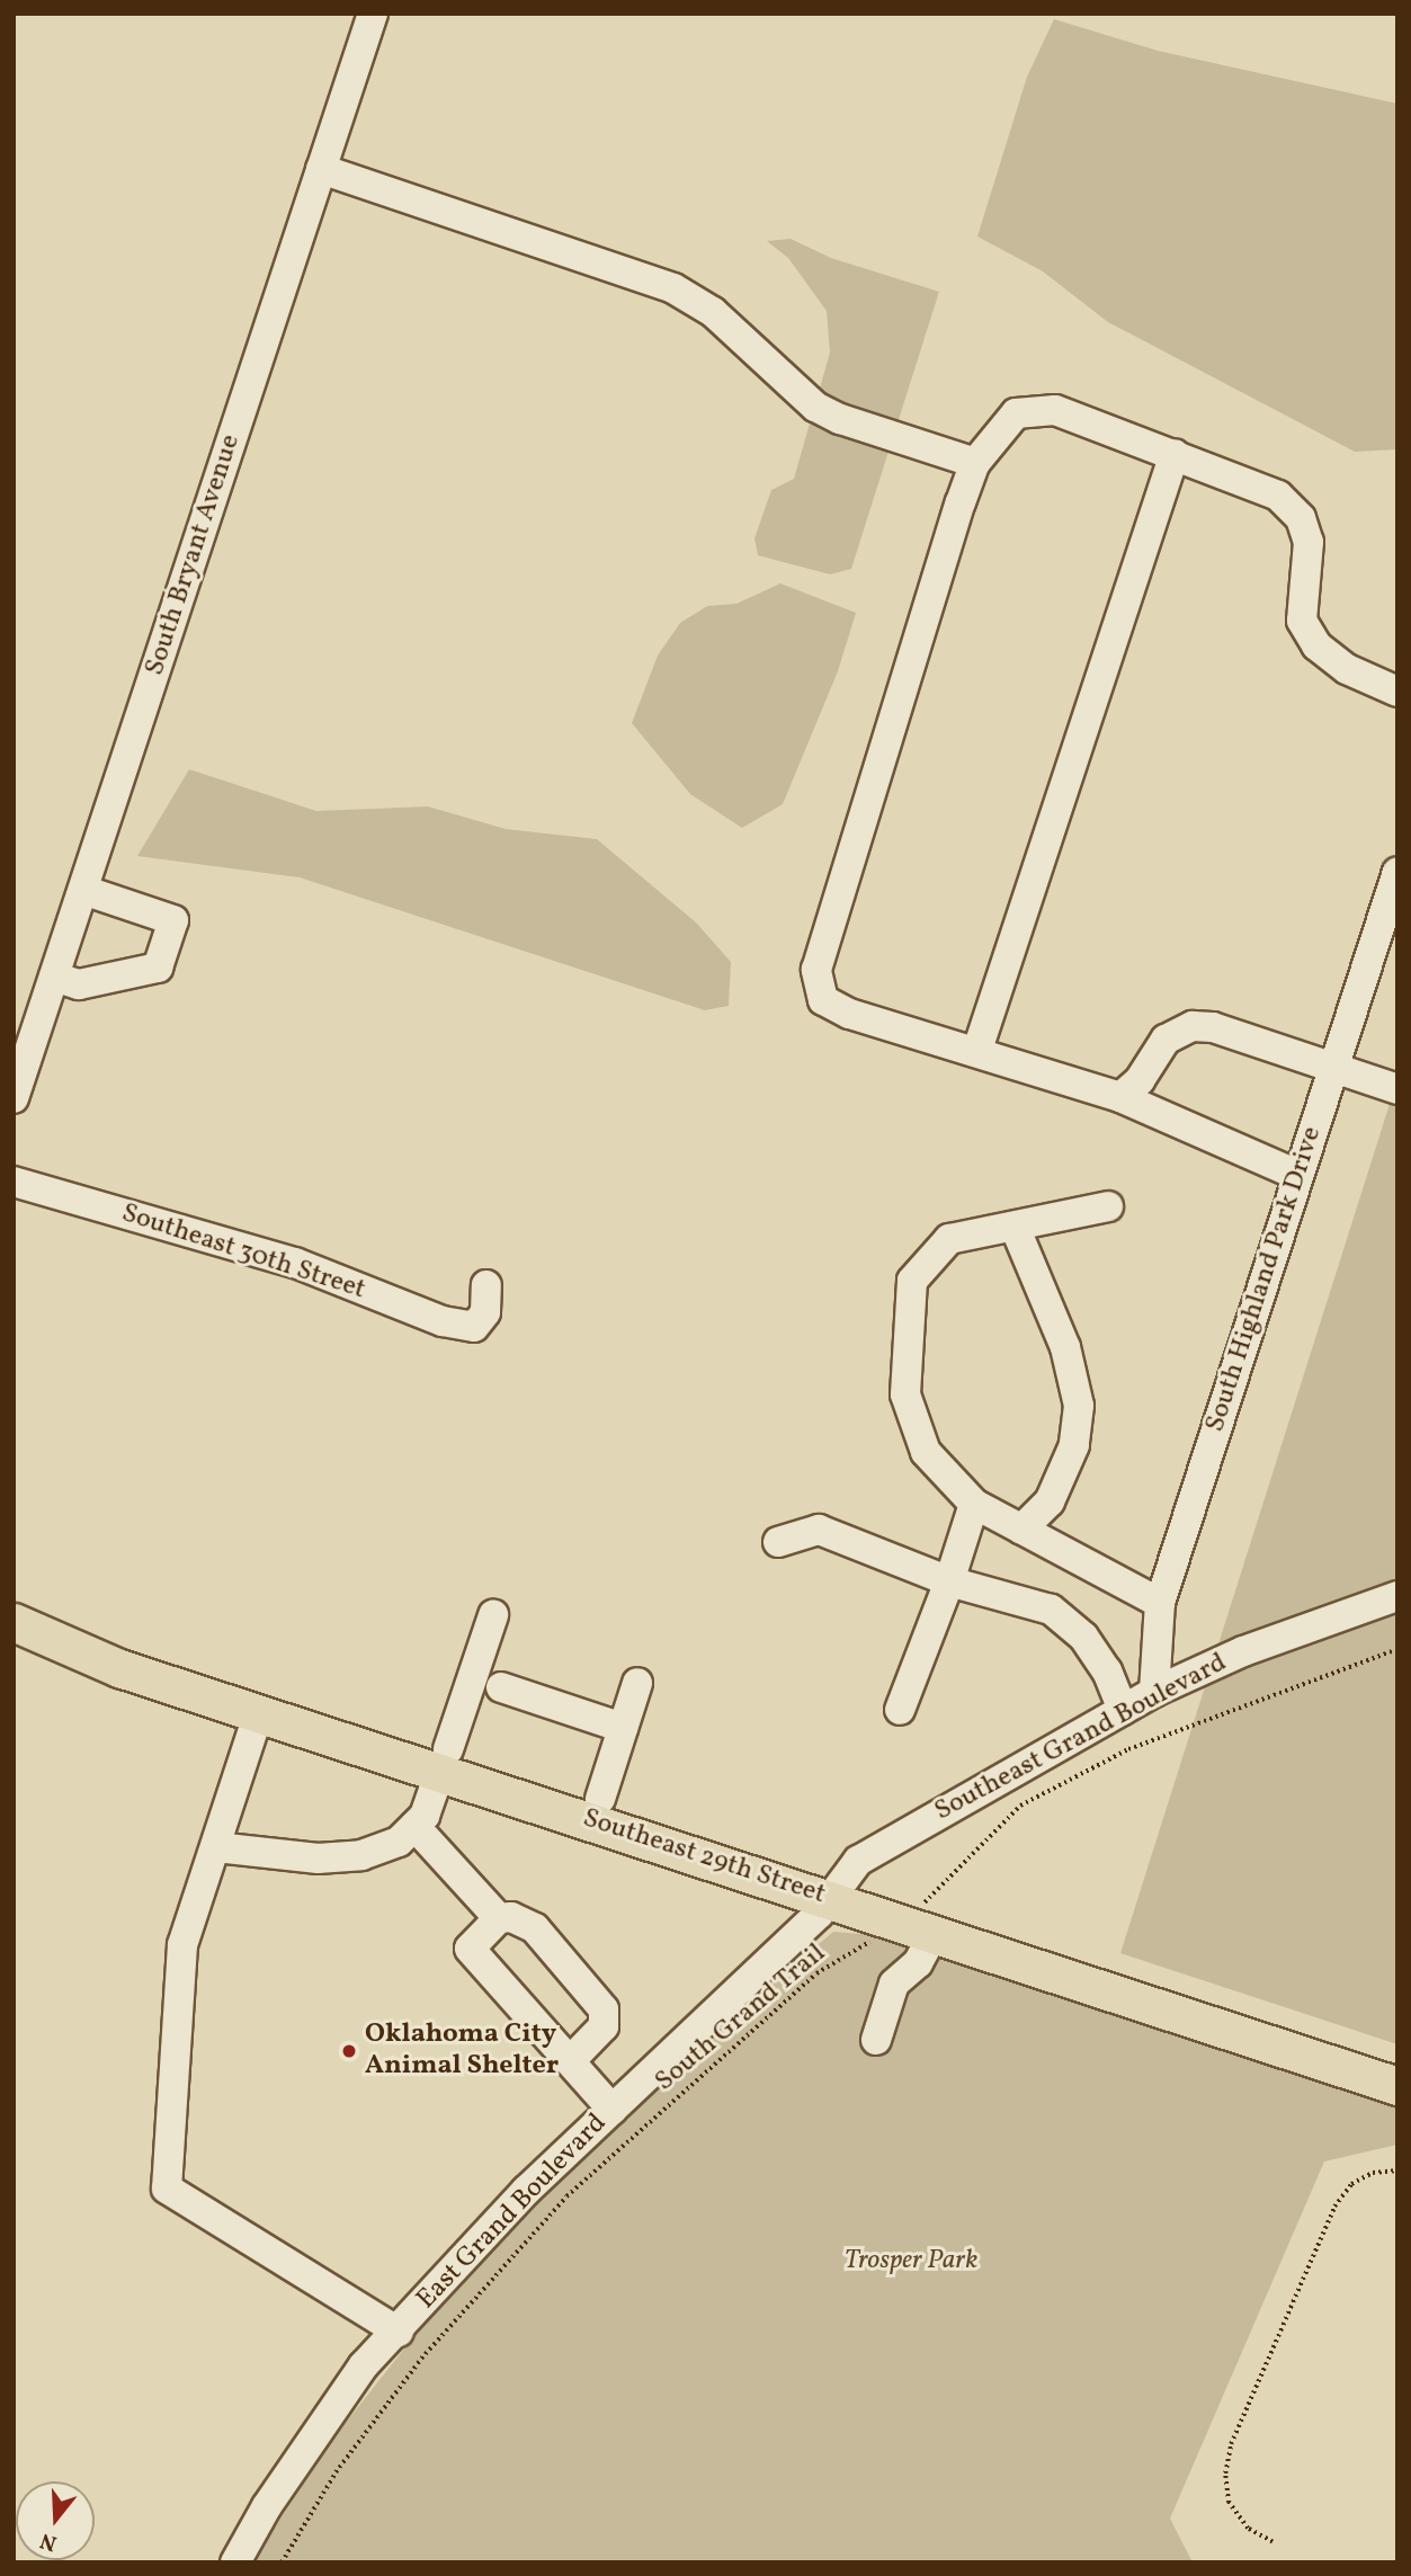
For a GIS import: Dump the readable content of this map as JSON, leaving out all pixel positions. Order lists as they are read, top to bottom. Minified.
{"streets":{"main road":["Southeast 29th Street"],"street":["South Bryant Avenue","Southeast 30th Street","South Highland Park Drive","Southeast Grand Boulevard","East Grand Boulevard"],"path":["South Grand Trail"]},"crossings":[["South Highland Park Drive","Southeast Grand Boulevard"],["Southeast Grand Boulevard","Southeast 29th Street"],["Southeast Grand Boulevard","East Grand Boulevard"],["Southeast 29th Street","South Grand Trail"],["Southeast 29th Street","East Grand Boulevard"]],"parks":["Trosper Park"],"places":["Oklahoma City Animal Shelter"],"north":"bottom"}
